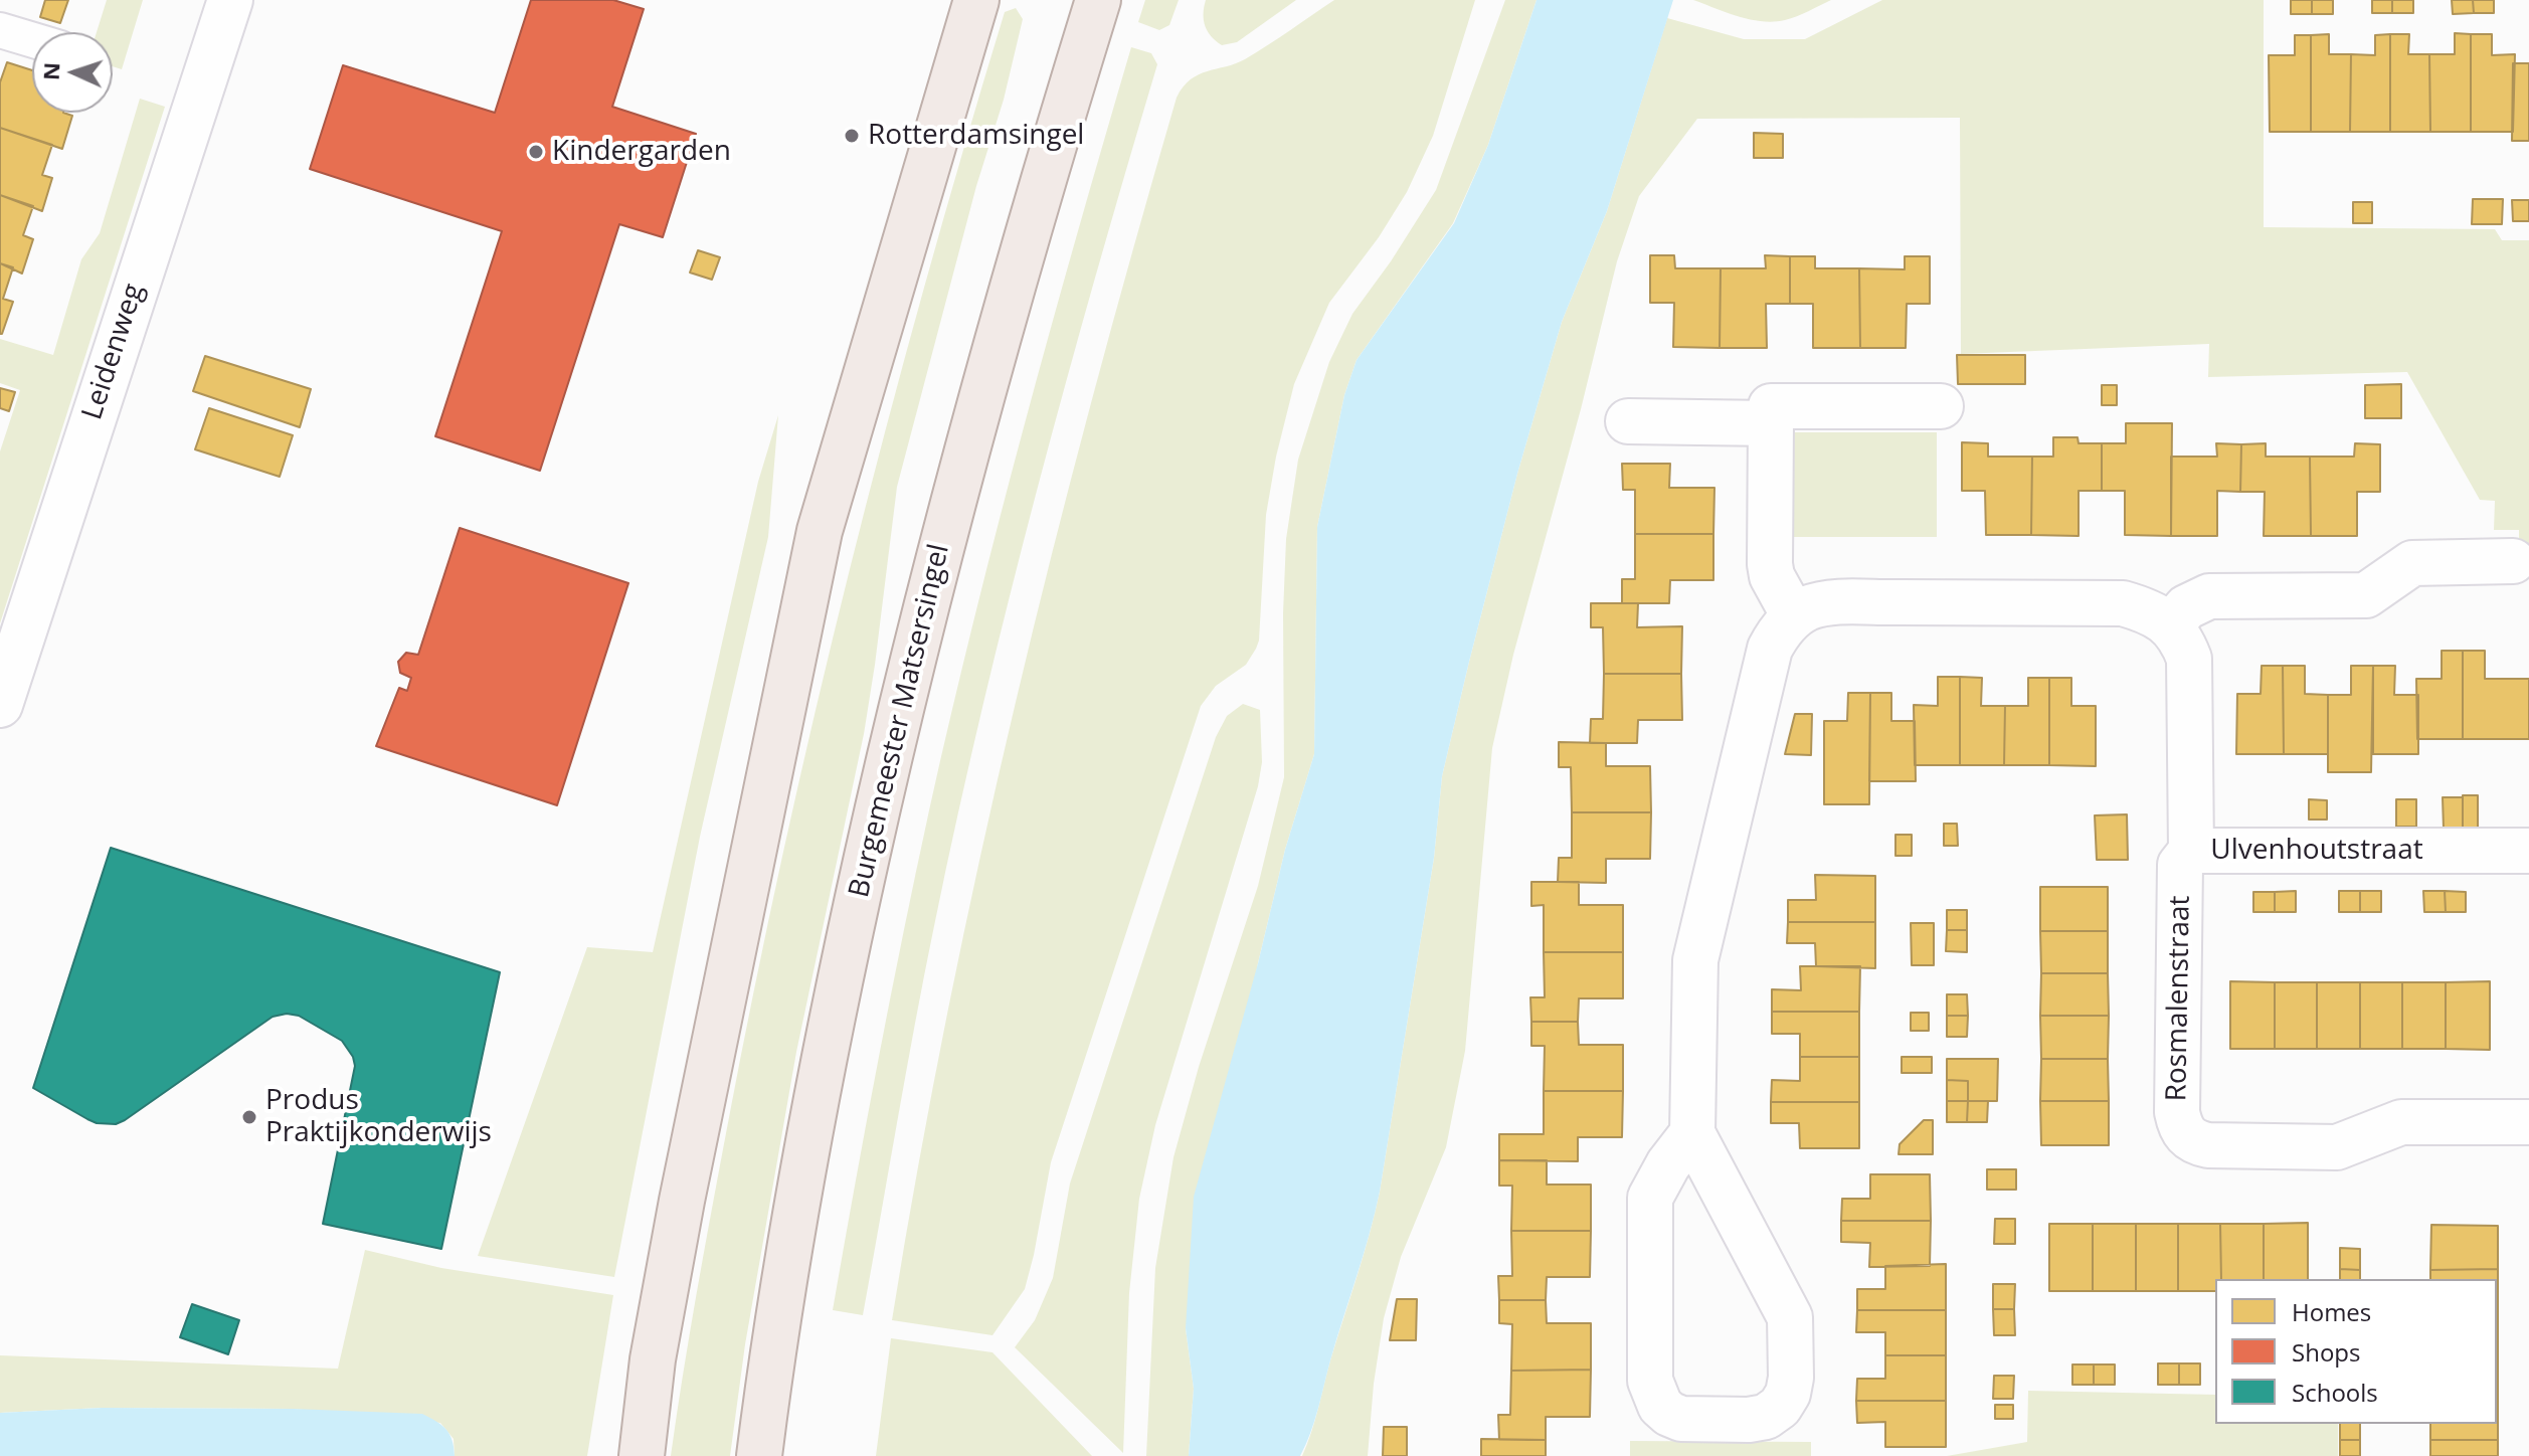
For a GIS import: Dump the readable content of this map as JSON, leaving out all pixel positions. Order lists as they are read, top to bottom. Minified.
{"streets":{"main road":["Burgemeester Matsersingel"],"street":["Leidenweg","Ulvenhoutstraat","Rosmalenstraat"]},"crossings":[["Ulvenhoutstraat","Rosmalenstraat"]],"places":["Rotterdamsingel","Kindergarden","Produs Praktijkonderwijs"],"legend":["Homes","Shops","Schools"],"north":"left"}
